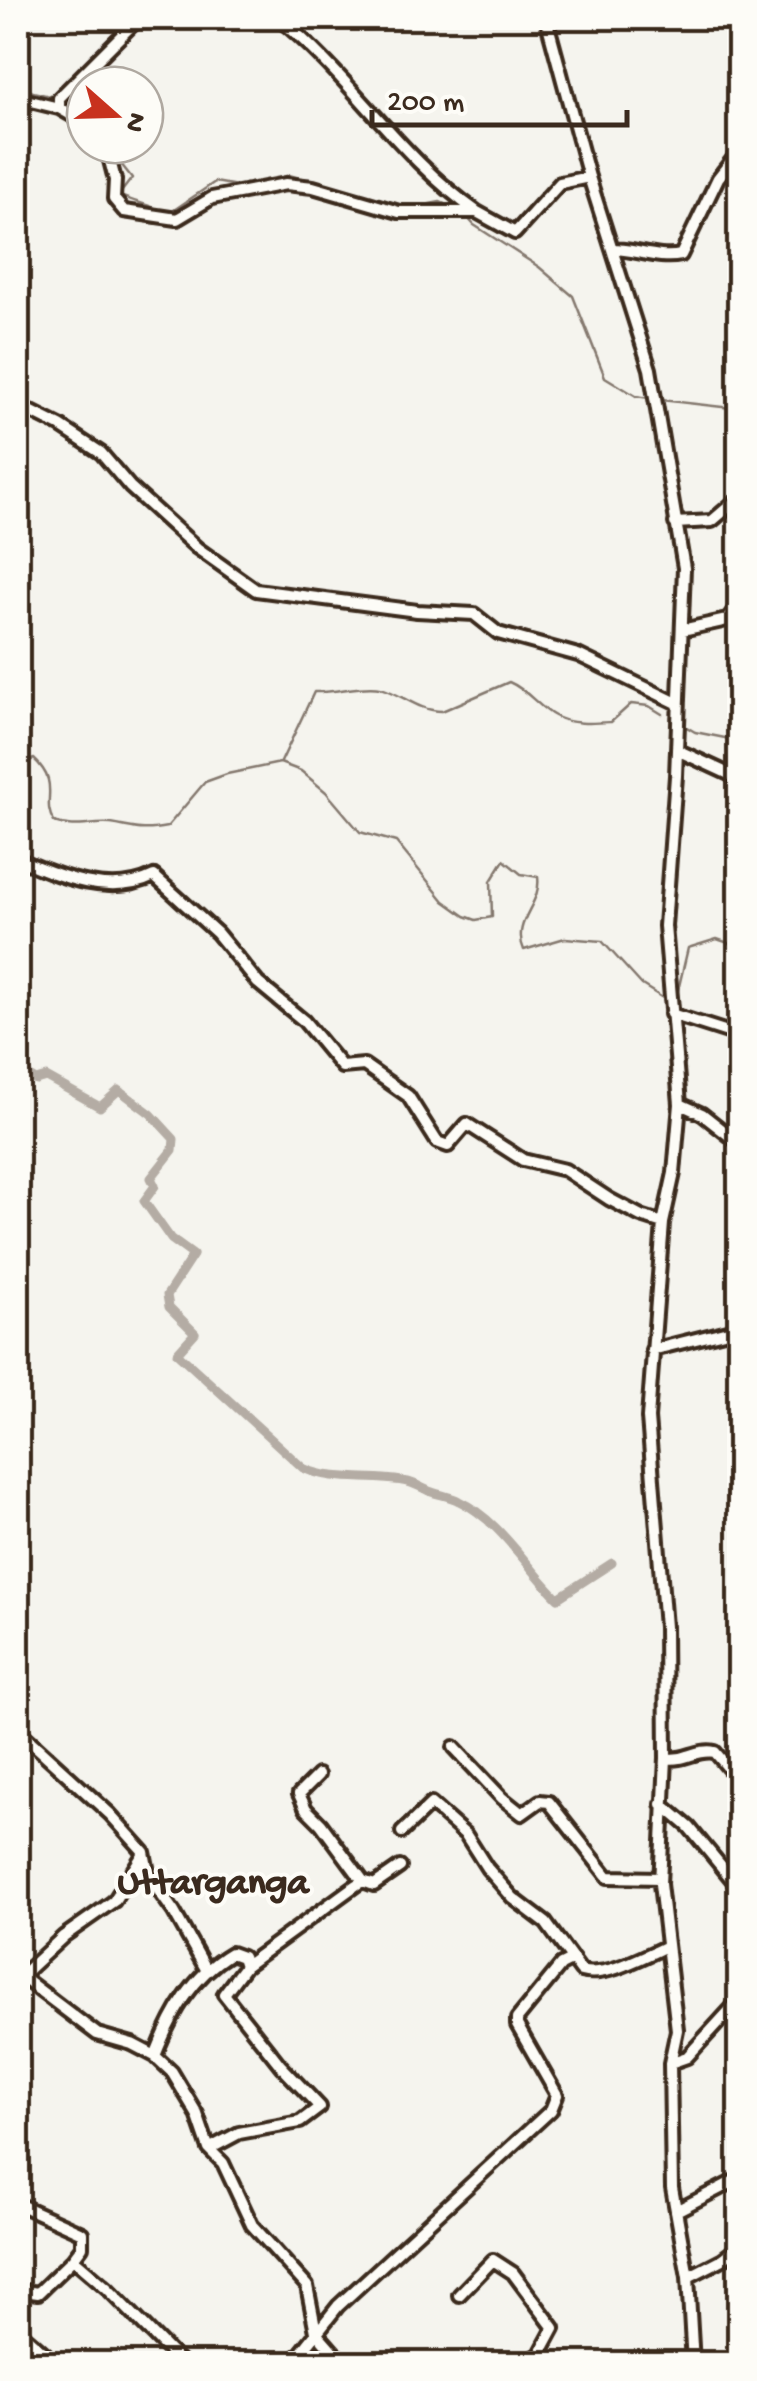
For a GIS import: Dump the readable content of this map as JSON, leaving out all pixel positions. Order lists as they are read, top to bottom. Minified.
{"districts":["Uttarganga"],"scale_bar":"200 m","north":"right"}
